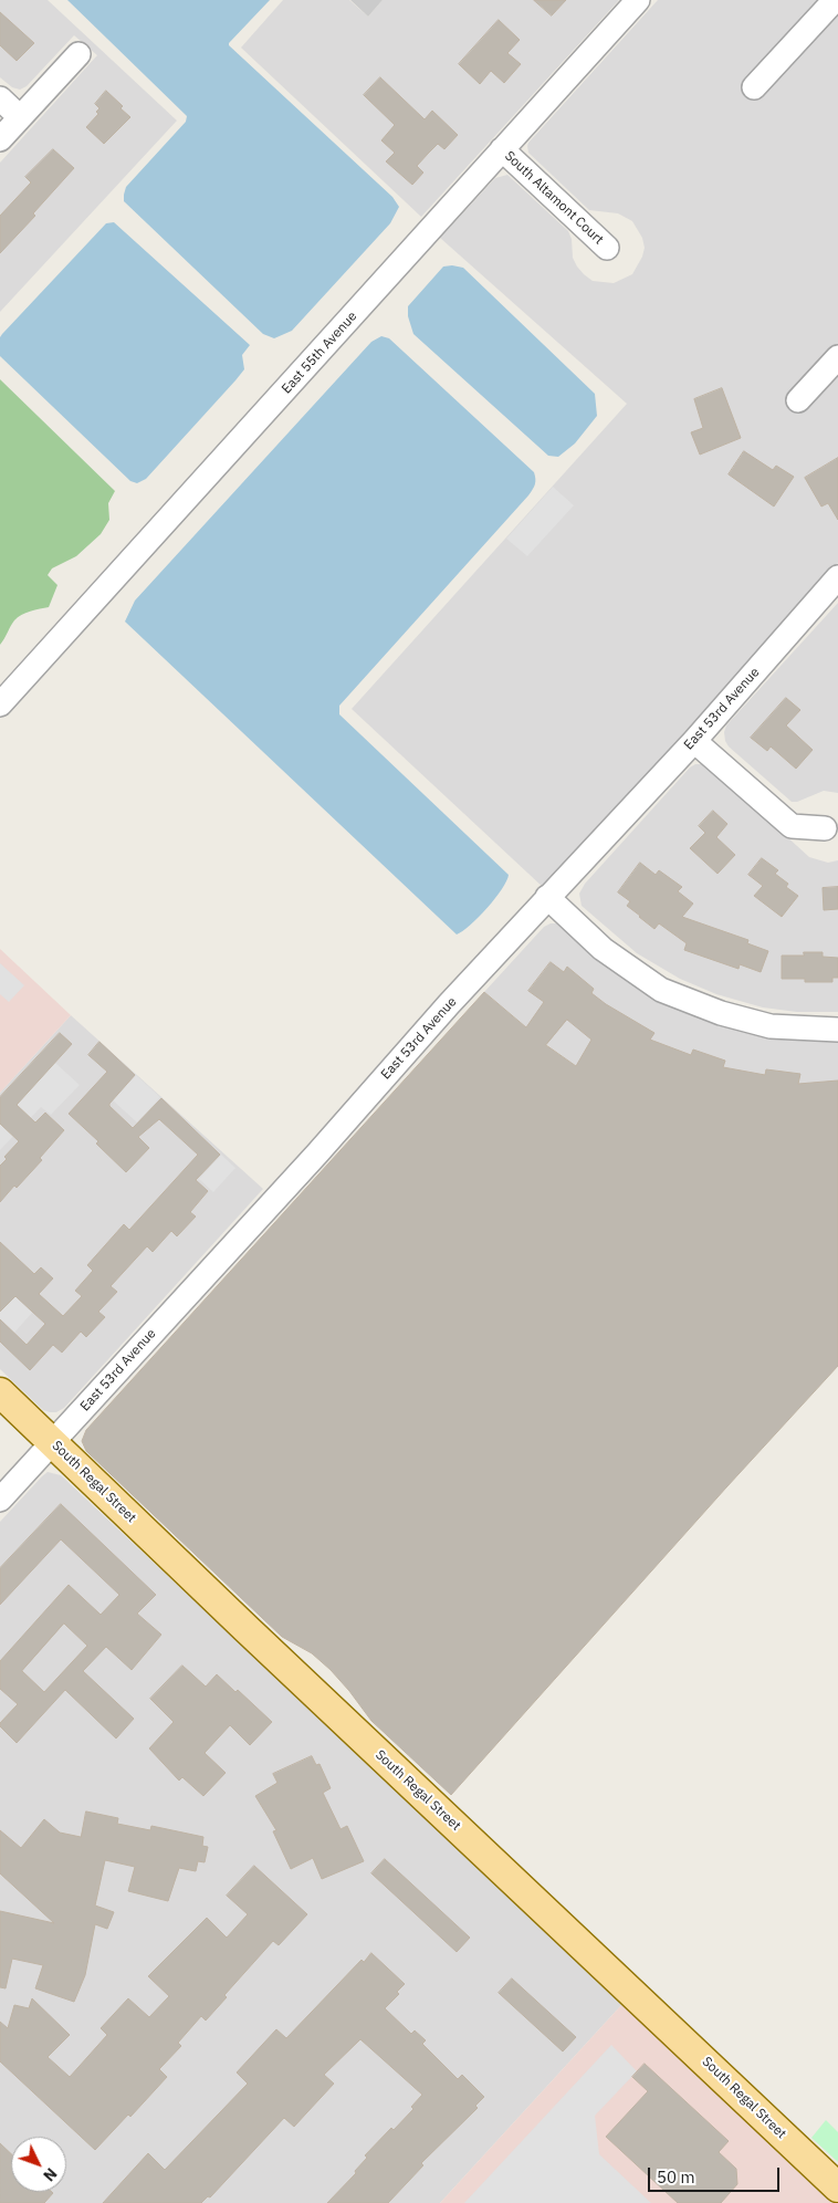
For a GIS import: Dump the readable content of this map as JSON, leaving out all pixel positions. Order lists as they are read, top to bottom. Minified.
{"streets":{"main road":["South Regal Street"],"street":["South Altamont Court","East 55th Avenue","East 53rd Avenue"]},"crossings":[["South Altamont Court","East 55th Avenue"],["East 53rd Avenue","South Regal Street"]],"scale_bar":"50 m","north":"bottom right"}
